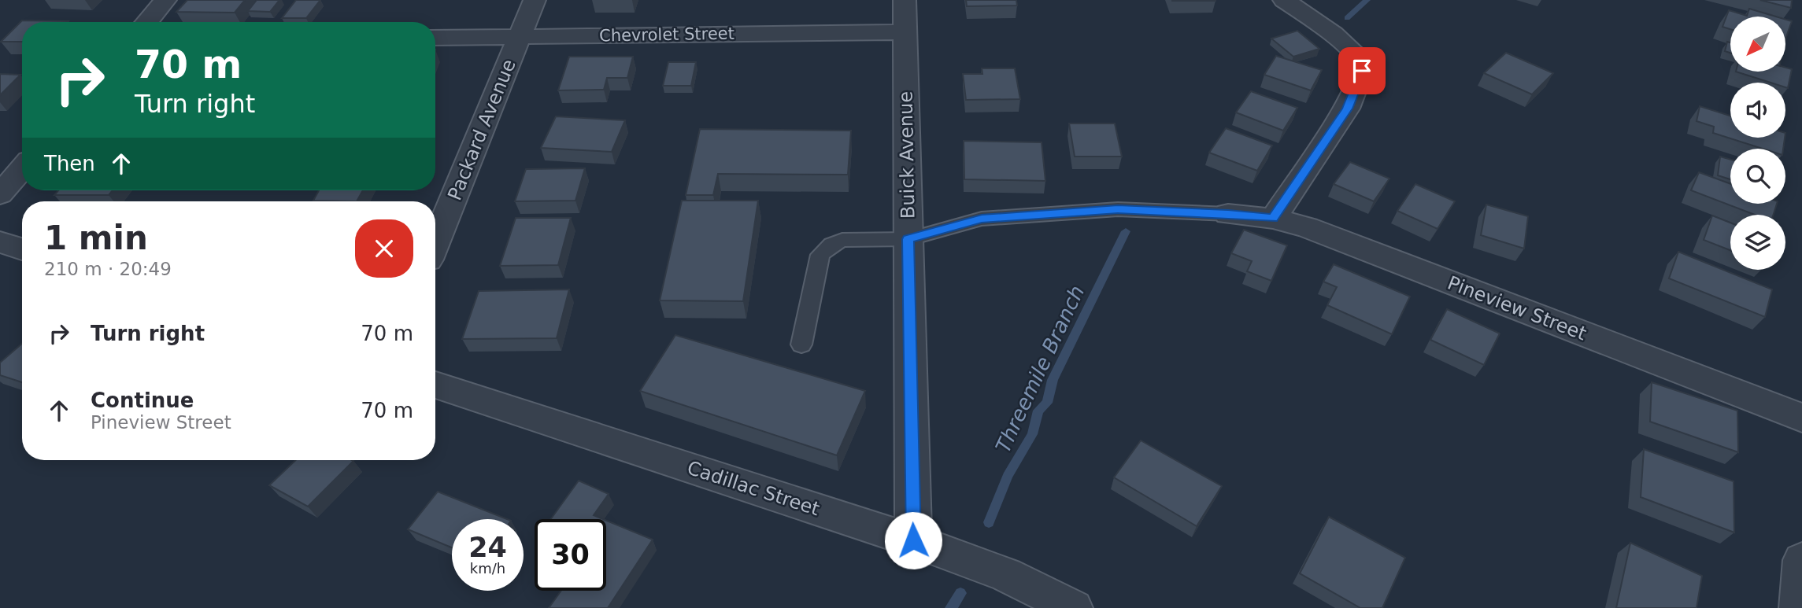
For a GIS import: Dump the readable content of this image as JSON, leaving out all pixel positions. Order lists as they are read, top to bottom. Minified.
{"streets":{"street":["Chevrolet Street","Packard Avenue","Buick Avenue","Pineview Street","Cadillac Street"]},"crossings":[["Chevrolet Street","Packard Avenue"],["Chevrolet Street","Buick Avenue"],["Buick Avenue","Cadillac Street"]],"water":["Threemile Branch"],"north":"bottom left","page":{"turn":["70 m","Turn right"],"then":"Then","heading":["1 min","210 m · 20:49"],"list":[{"name":"Turn right","value":"70 m"},{"name":"Continue","note":"Pineview Street","value":"70 m"}],"speed":"24 km/h","limit":"30"}}
